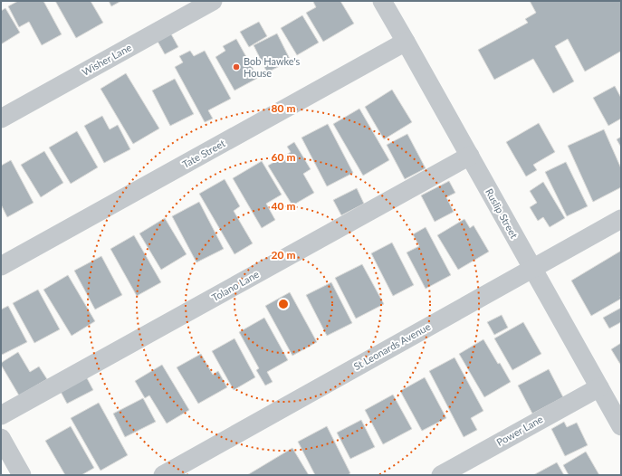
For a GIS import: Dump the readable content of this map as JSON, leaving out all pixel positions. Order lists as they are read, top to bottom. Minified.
{"streets":{"street":["Wisher Lane","Tate Street","Ruslip Street","Tolano Lane","St Leonards Avenue","Power Lane"]},"crossings":[["Tate Street","Ruslip Street"],["Ruslip Street","Tolano Lane"],["Ruslip Street","St Leonards Avenue"],["Ruslip Street","Power Lane"]],"places":["Bob Hawke's House"],"rings":["80 m","60 m","40 m","20 m"]}
